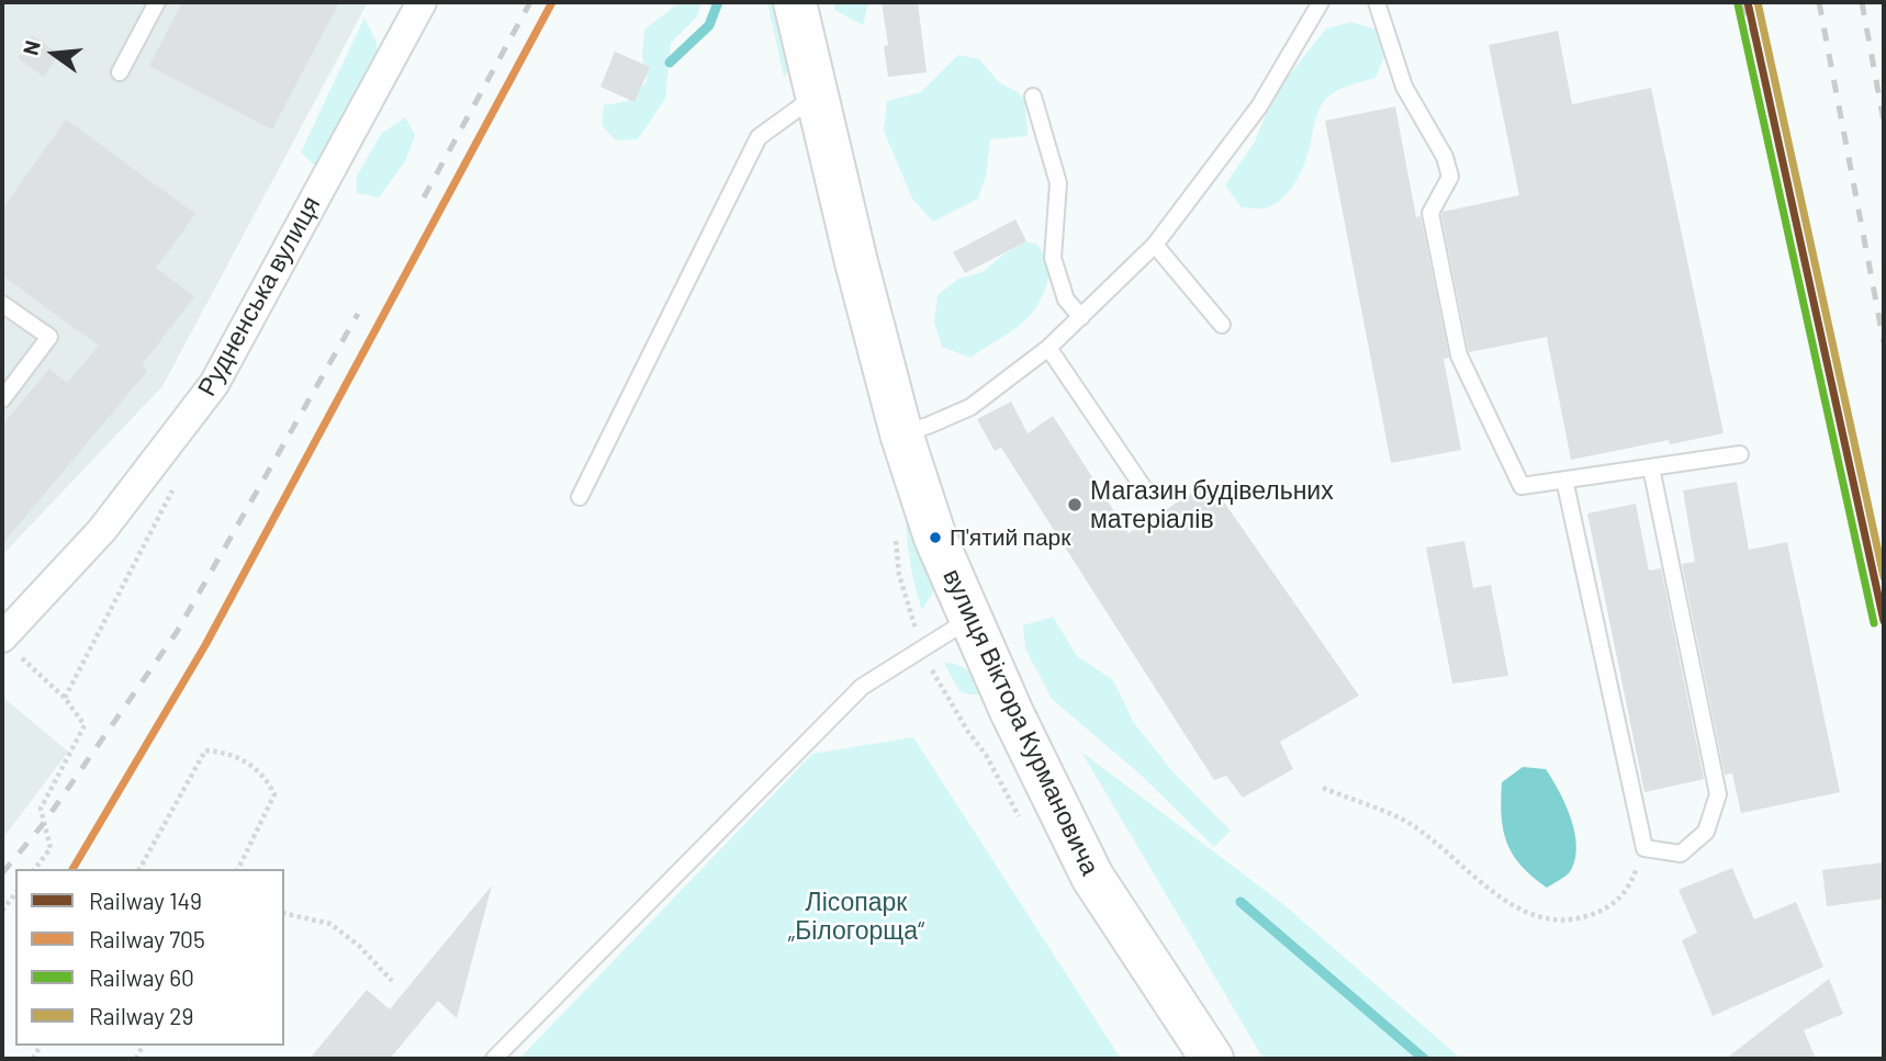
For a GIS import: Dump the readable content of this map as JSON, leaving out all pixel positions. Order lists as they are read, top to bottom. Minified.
{"streets":{"street":["Рудненська вулиця","вулиця Віктора Курмановича"]},"parks":["Лісопарк „Білогорща“"],"places":["Магазин будівельних матеріалів","П'ятий парк"],"lines":["rail line 149","rail line 705","rail line 29","rail line 60"],"legend":["Railway 149","Railway 705","Railway 60","Railway 29"],"north":"left"}
